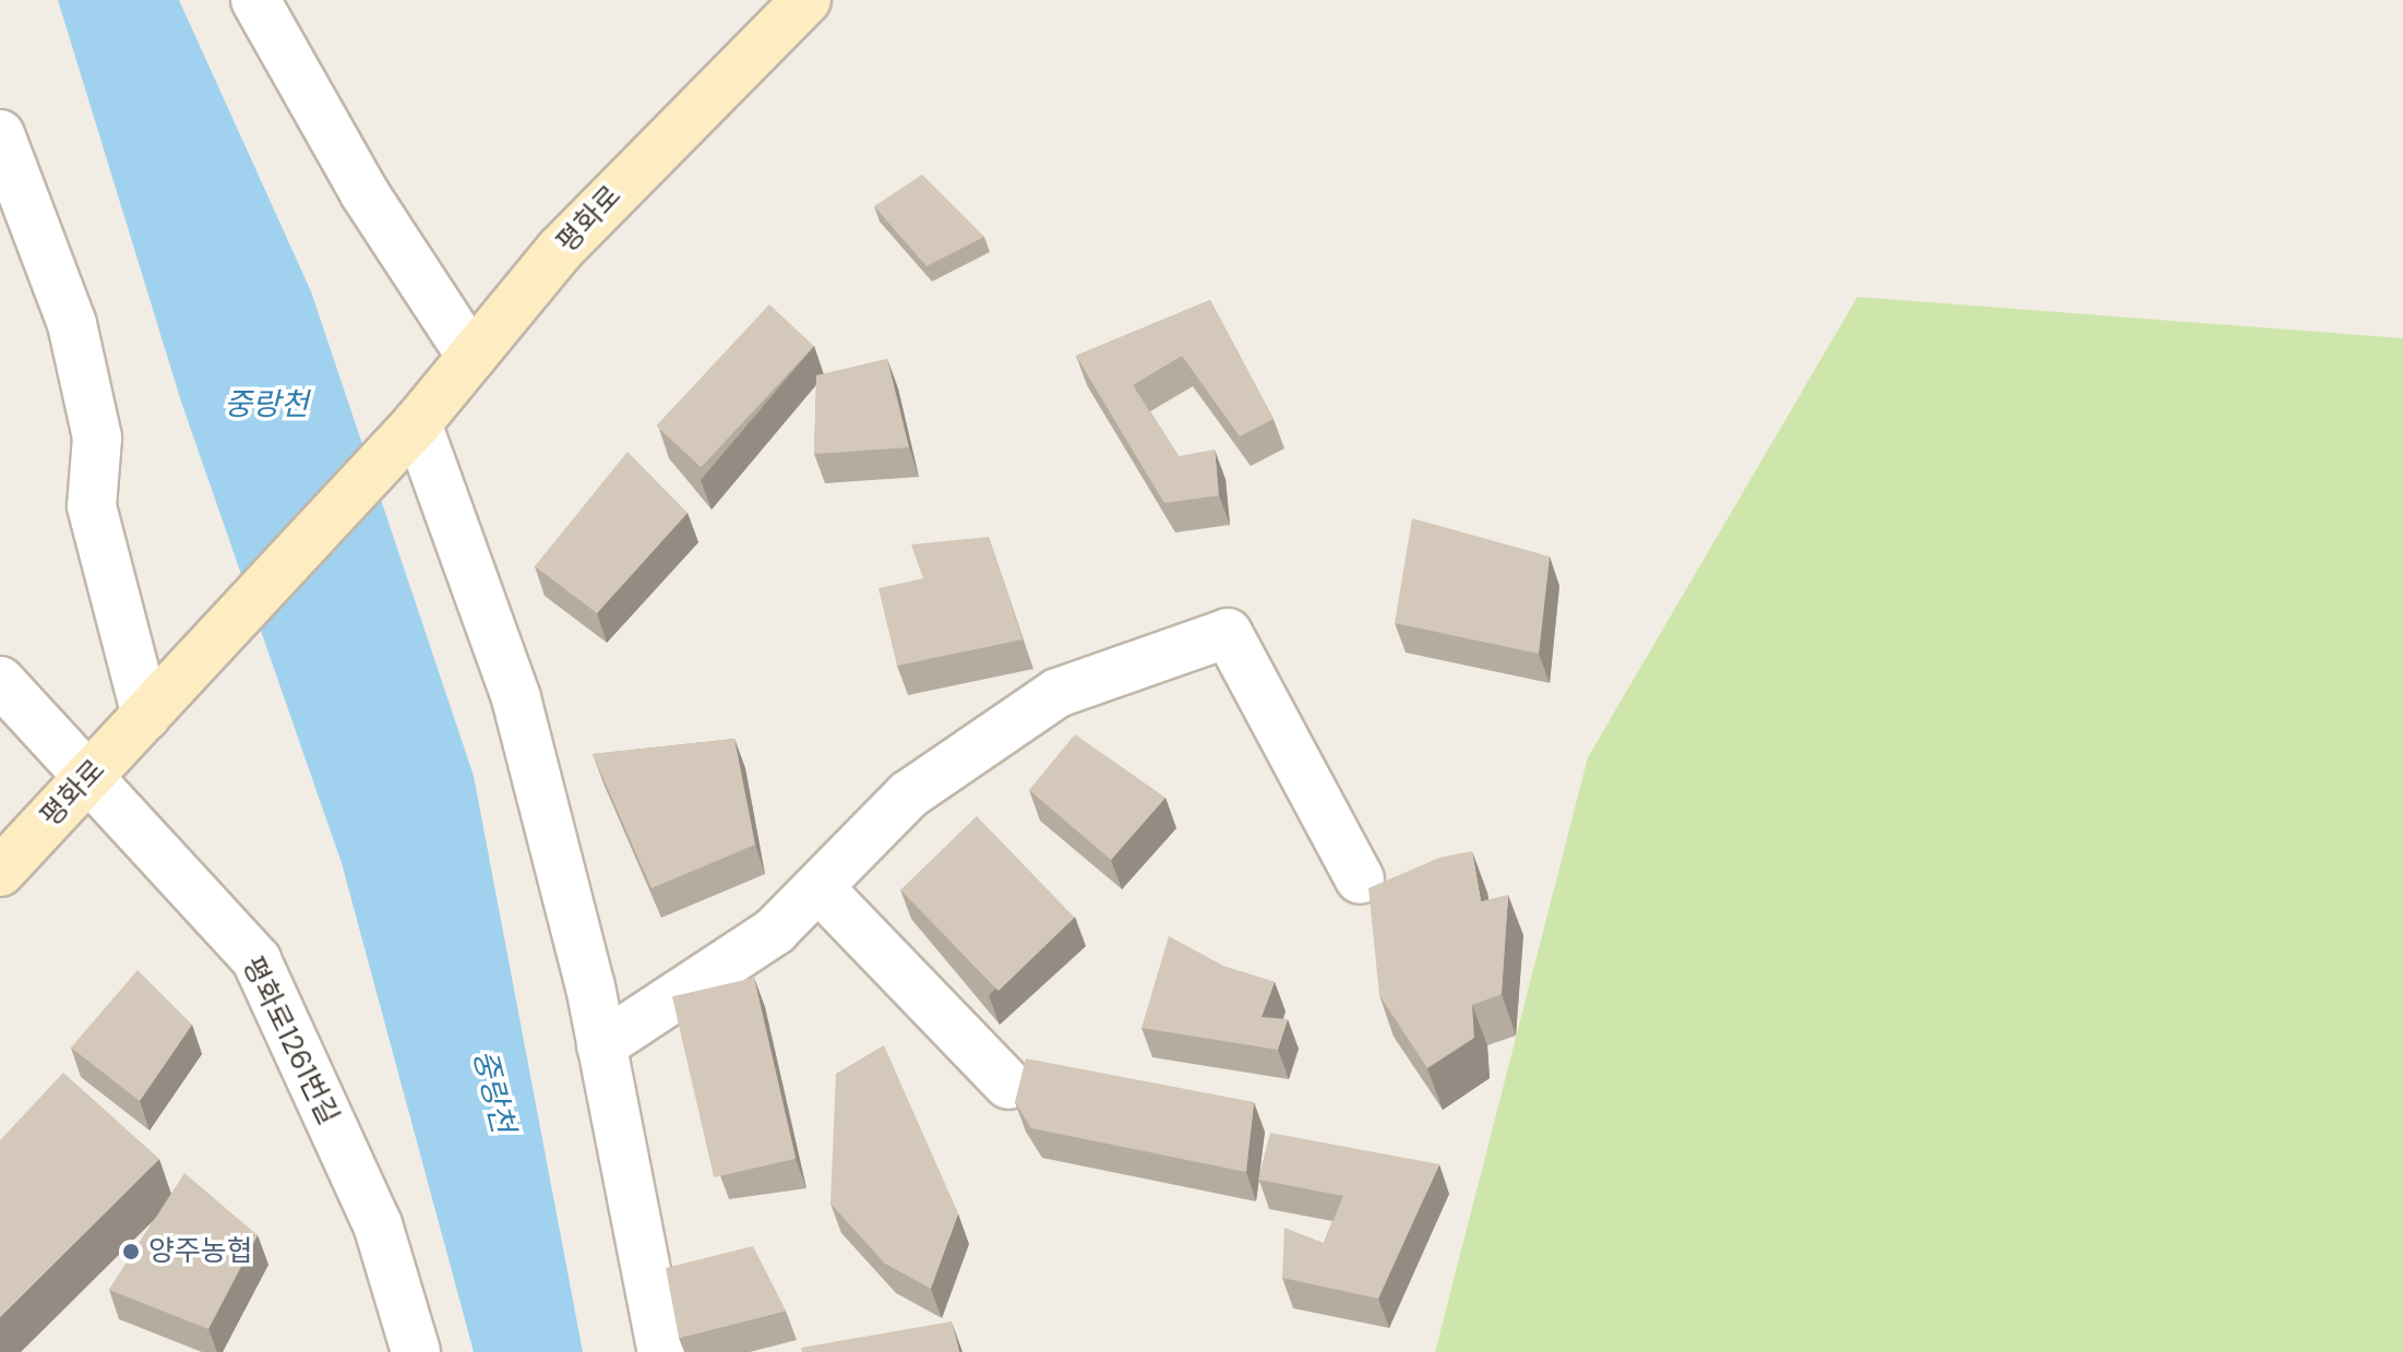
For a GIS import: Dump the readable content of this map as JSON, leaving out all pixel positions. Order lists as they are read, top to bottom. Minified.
{"streets":{"main road":["평화로"],"street":["평화로1261번길"]},"crossings":[["평화로","평화로1261번길"]],"water":["중랑천"],"places":["양주농협"]}
